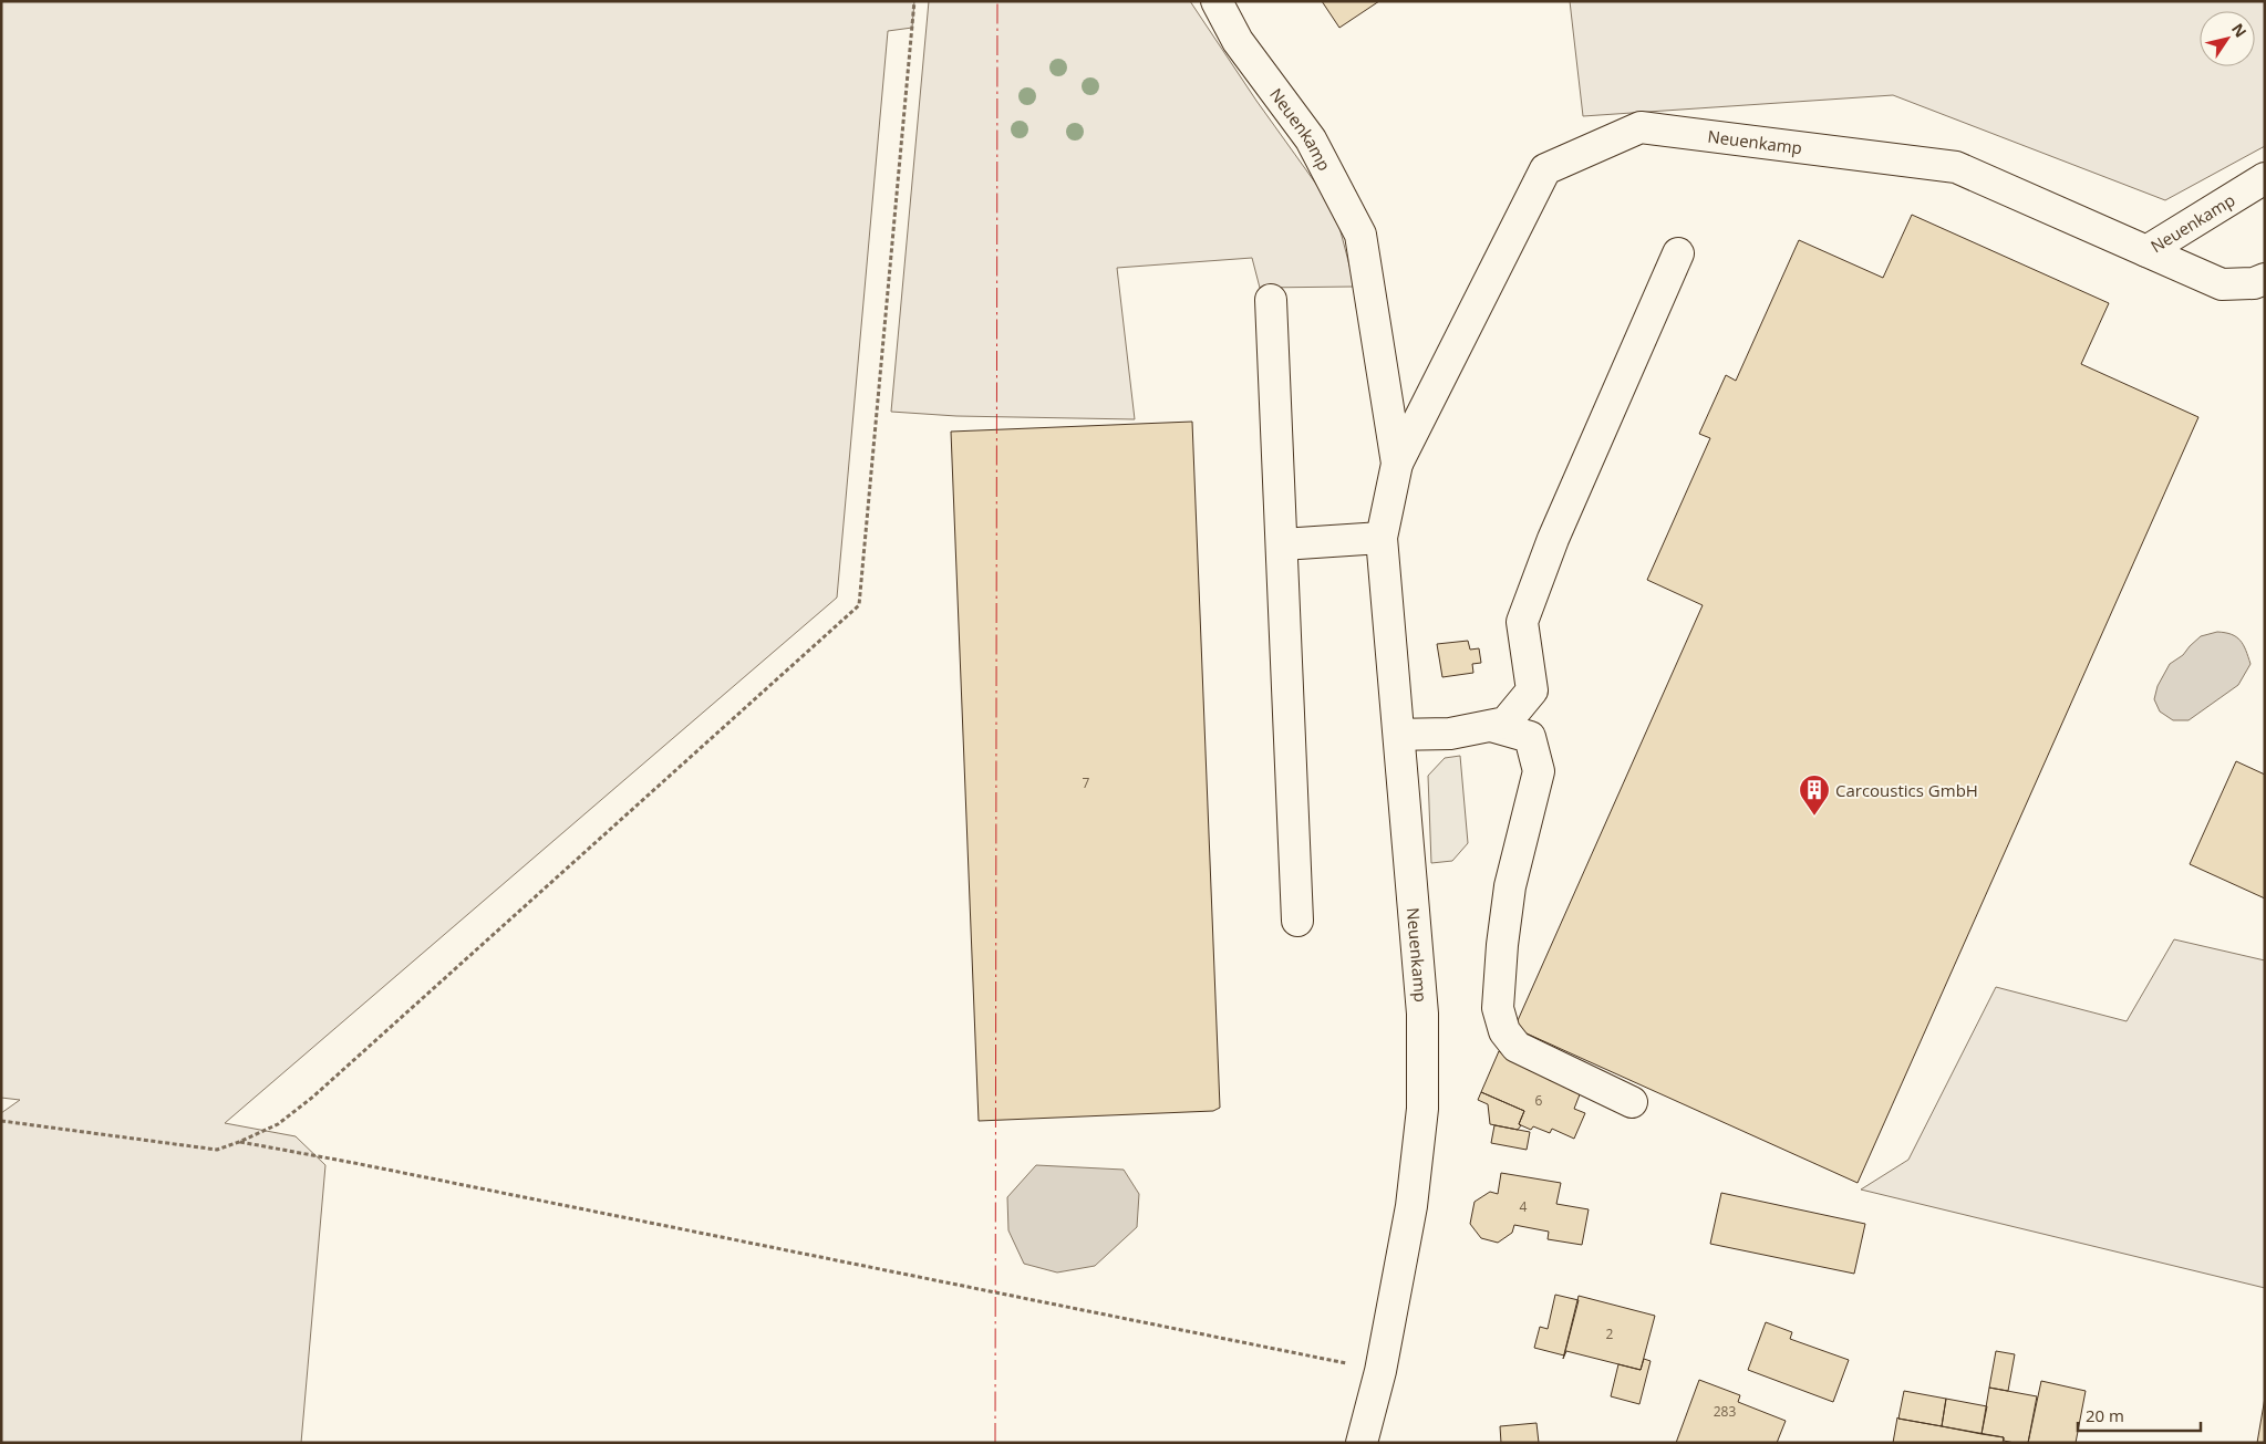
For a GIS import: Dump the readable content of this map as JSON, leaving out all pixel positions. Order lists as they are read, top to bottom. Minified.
{"streets":{"street":["Neuenkamp"]},"places":{"building":["Carcoustics GmbH"]},"house_numbers":["7","6","4","2","283"],"scale_bar":"20 m","north":"top right"}
